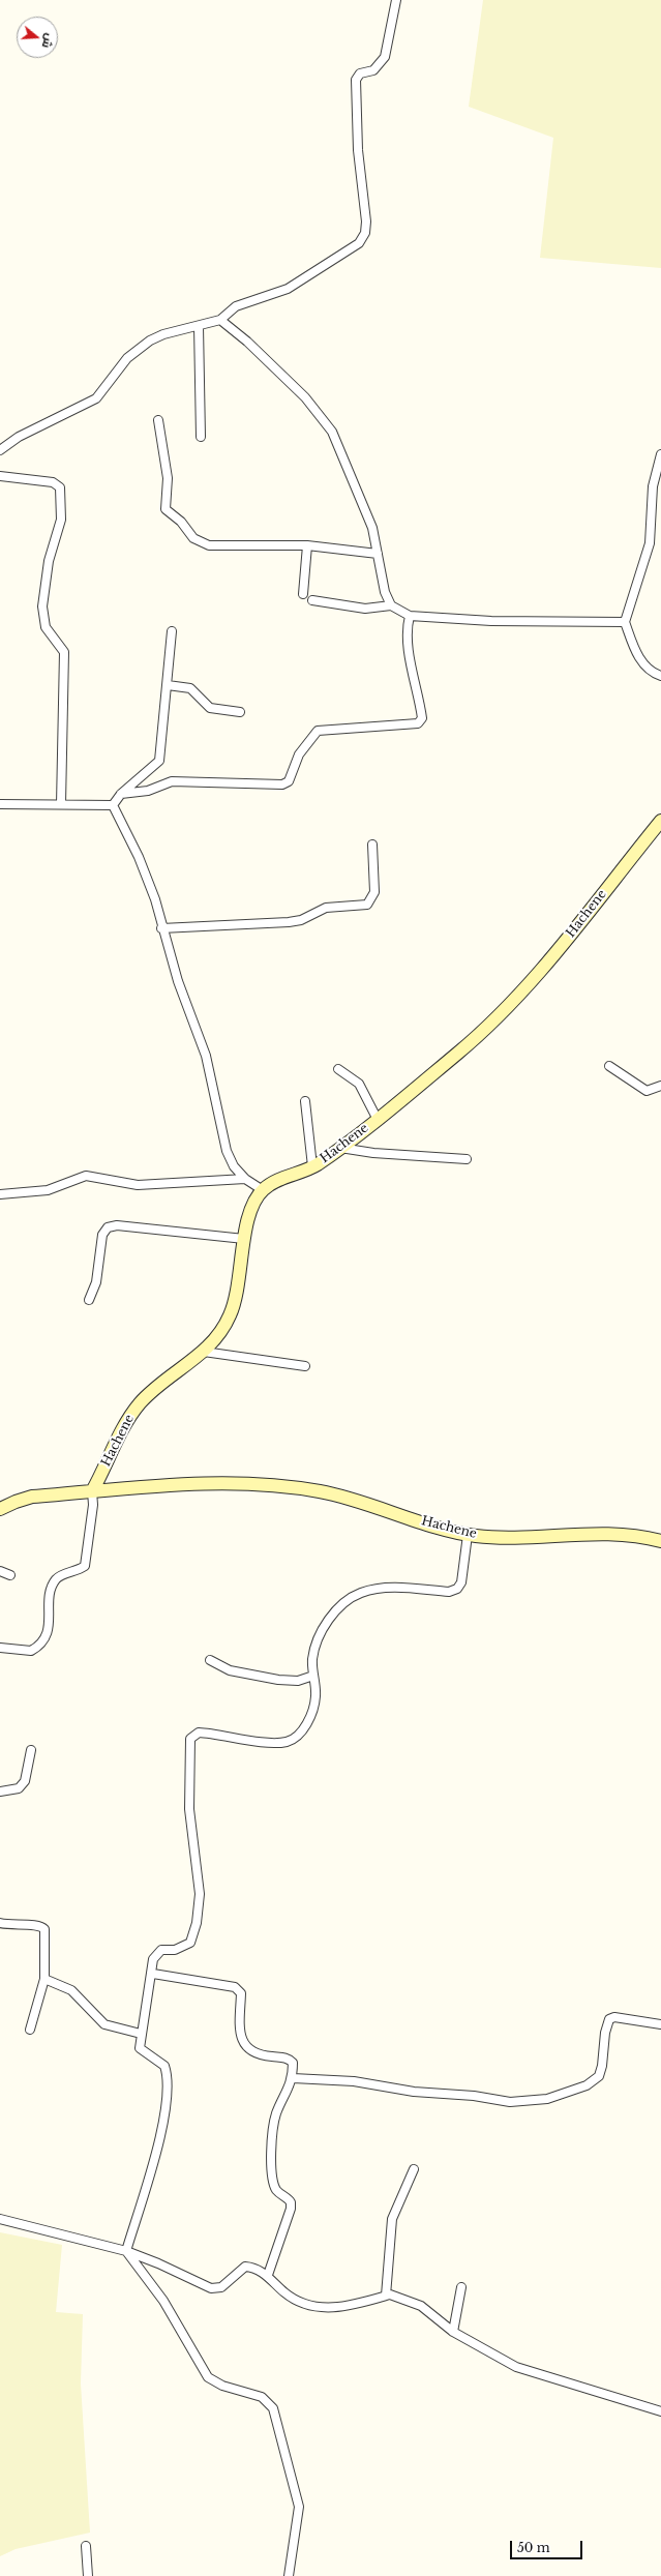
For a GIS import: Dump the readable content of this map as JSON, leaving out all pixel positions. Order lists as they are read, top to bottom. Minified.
{"streets":{"street":["Hachene"]},"scale_bar":"50 m","north":"right"}
